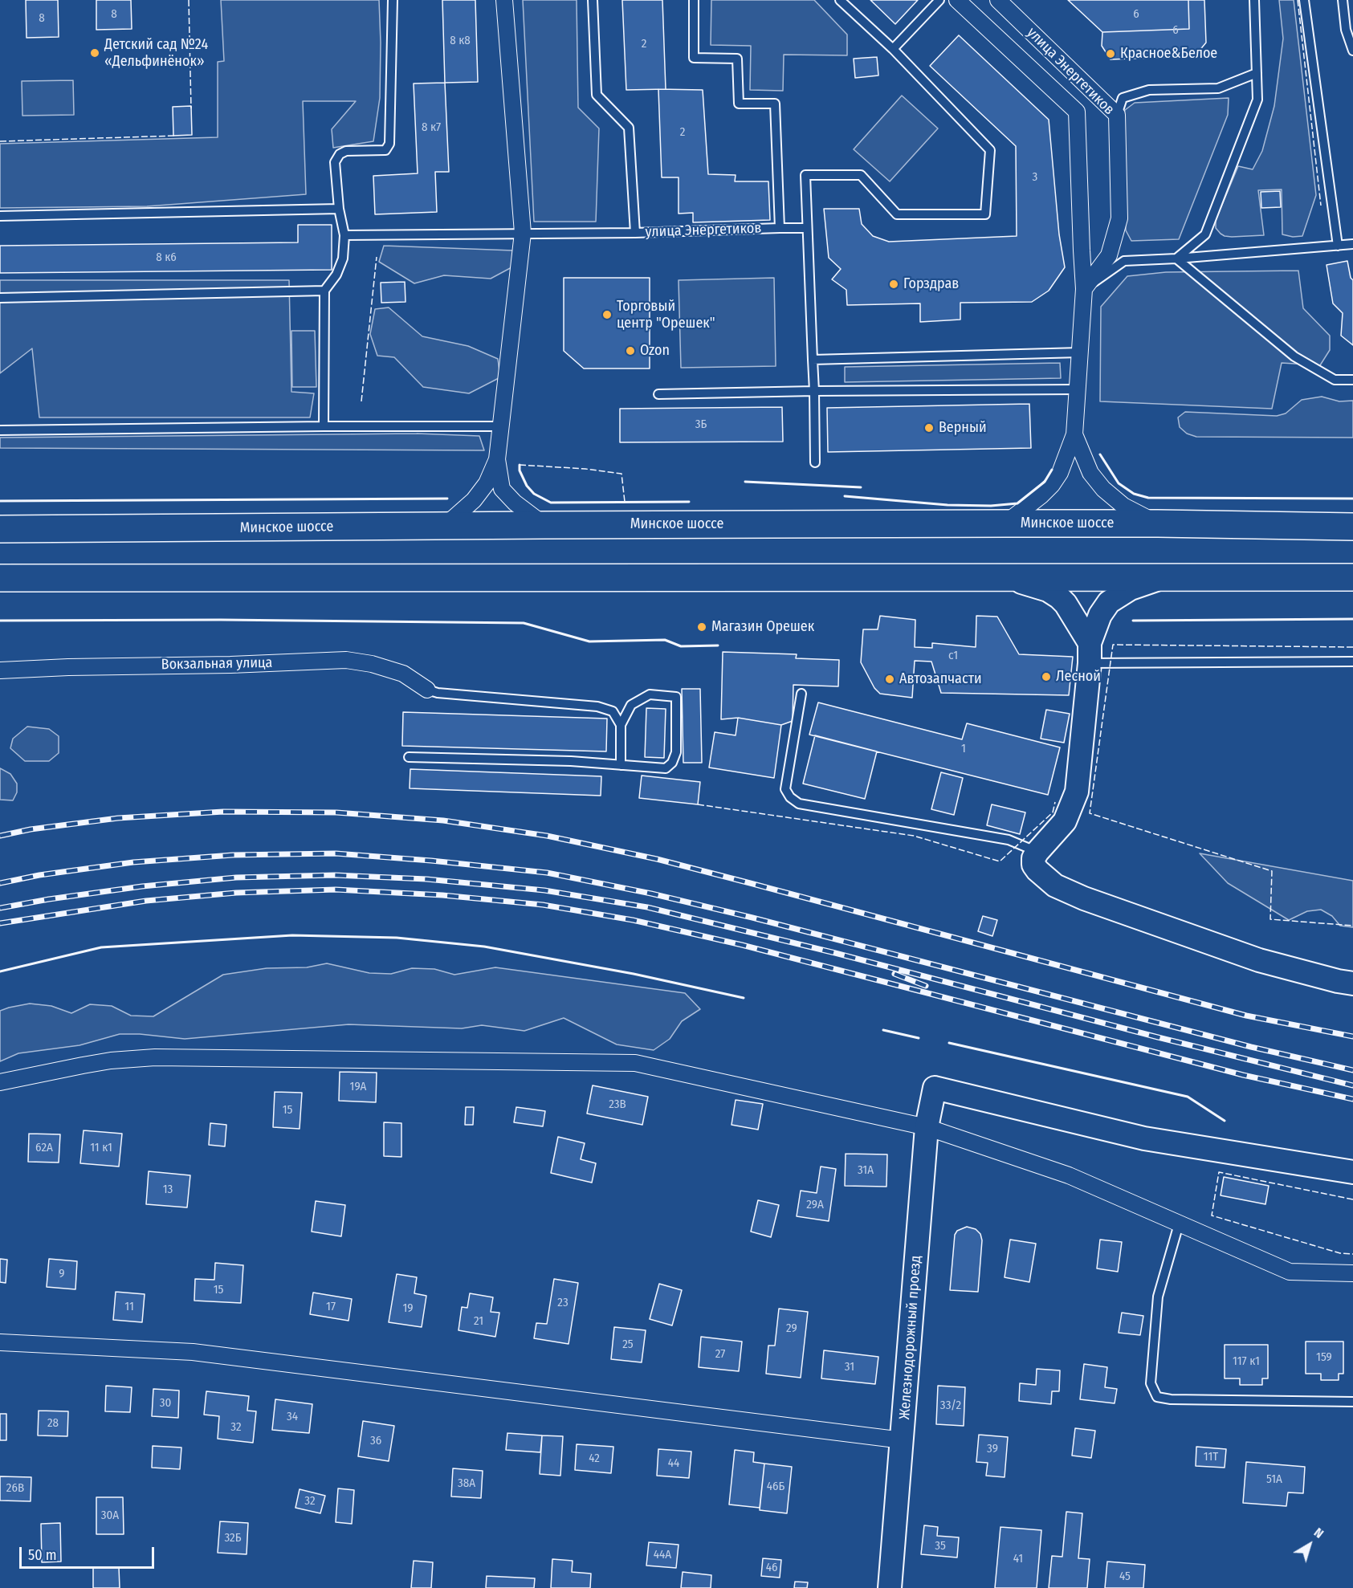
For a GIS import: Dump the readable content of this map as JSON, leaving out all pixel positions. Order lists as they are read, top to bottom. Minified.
{"streets":{"highway":["Минское шоссе"],"street":["улица Энергетиков","Вокзальная улица","Железнодорожный проезд"]},"places":["Детский сад №24 «Дельфинёнок»","Красное&Белое","Горздрав","Торговый центр \"Орешек\"","Ozon","Верный","Магазин Орешек","Лесной","Автозапчасти"],"house_numbers":["8","6","8","6","8 к8","2","8 к7","2","3","8 к6","3Б","с1","1","19А","23В","15","62А","11 к1","31А","13","29А","9","15","23","11","17","19","21","29","25","27","159","117 к1","31","30","33/2","34","28","32","36","39","11Т","42","44","51А","38А","46Б","26В","32","30А","32Б","35","44А","41","46","45"],"scale_bar":"50 m","north":"top right"}
